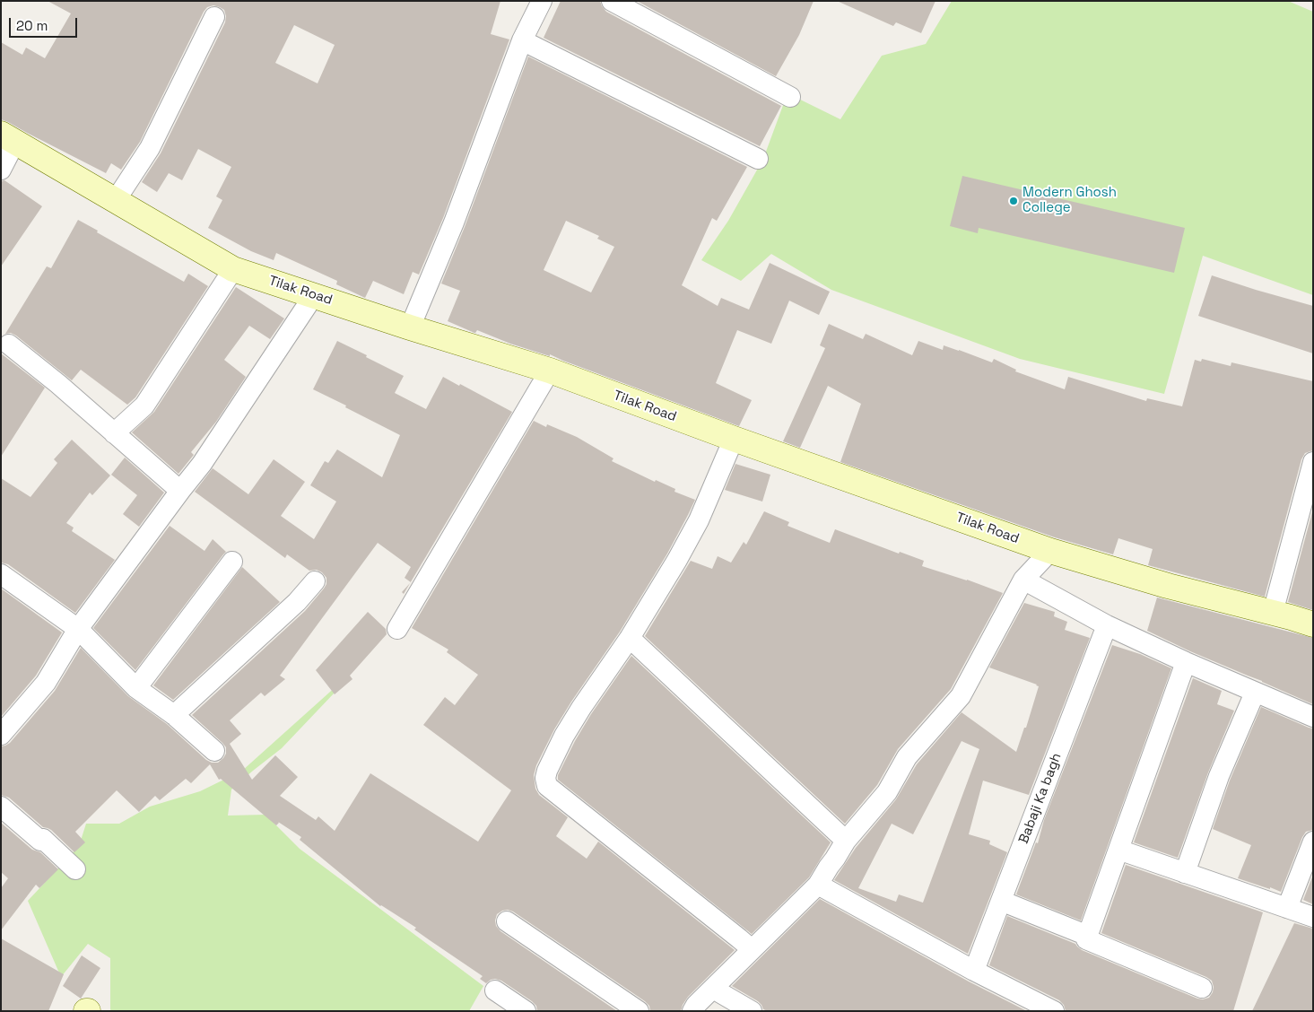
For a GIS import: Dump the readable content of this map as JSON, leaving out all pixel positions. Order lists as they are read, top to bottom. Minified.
{"streets":{"main road":["Tilak Road"],"street":["Babaji Ka bagh"]},"places":["Modern Ghosh College"],"scale_bar":"20 m"}
